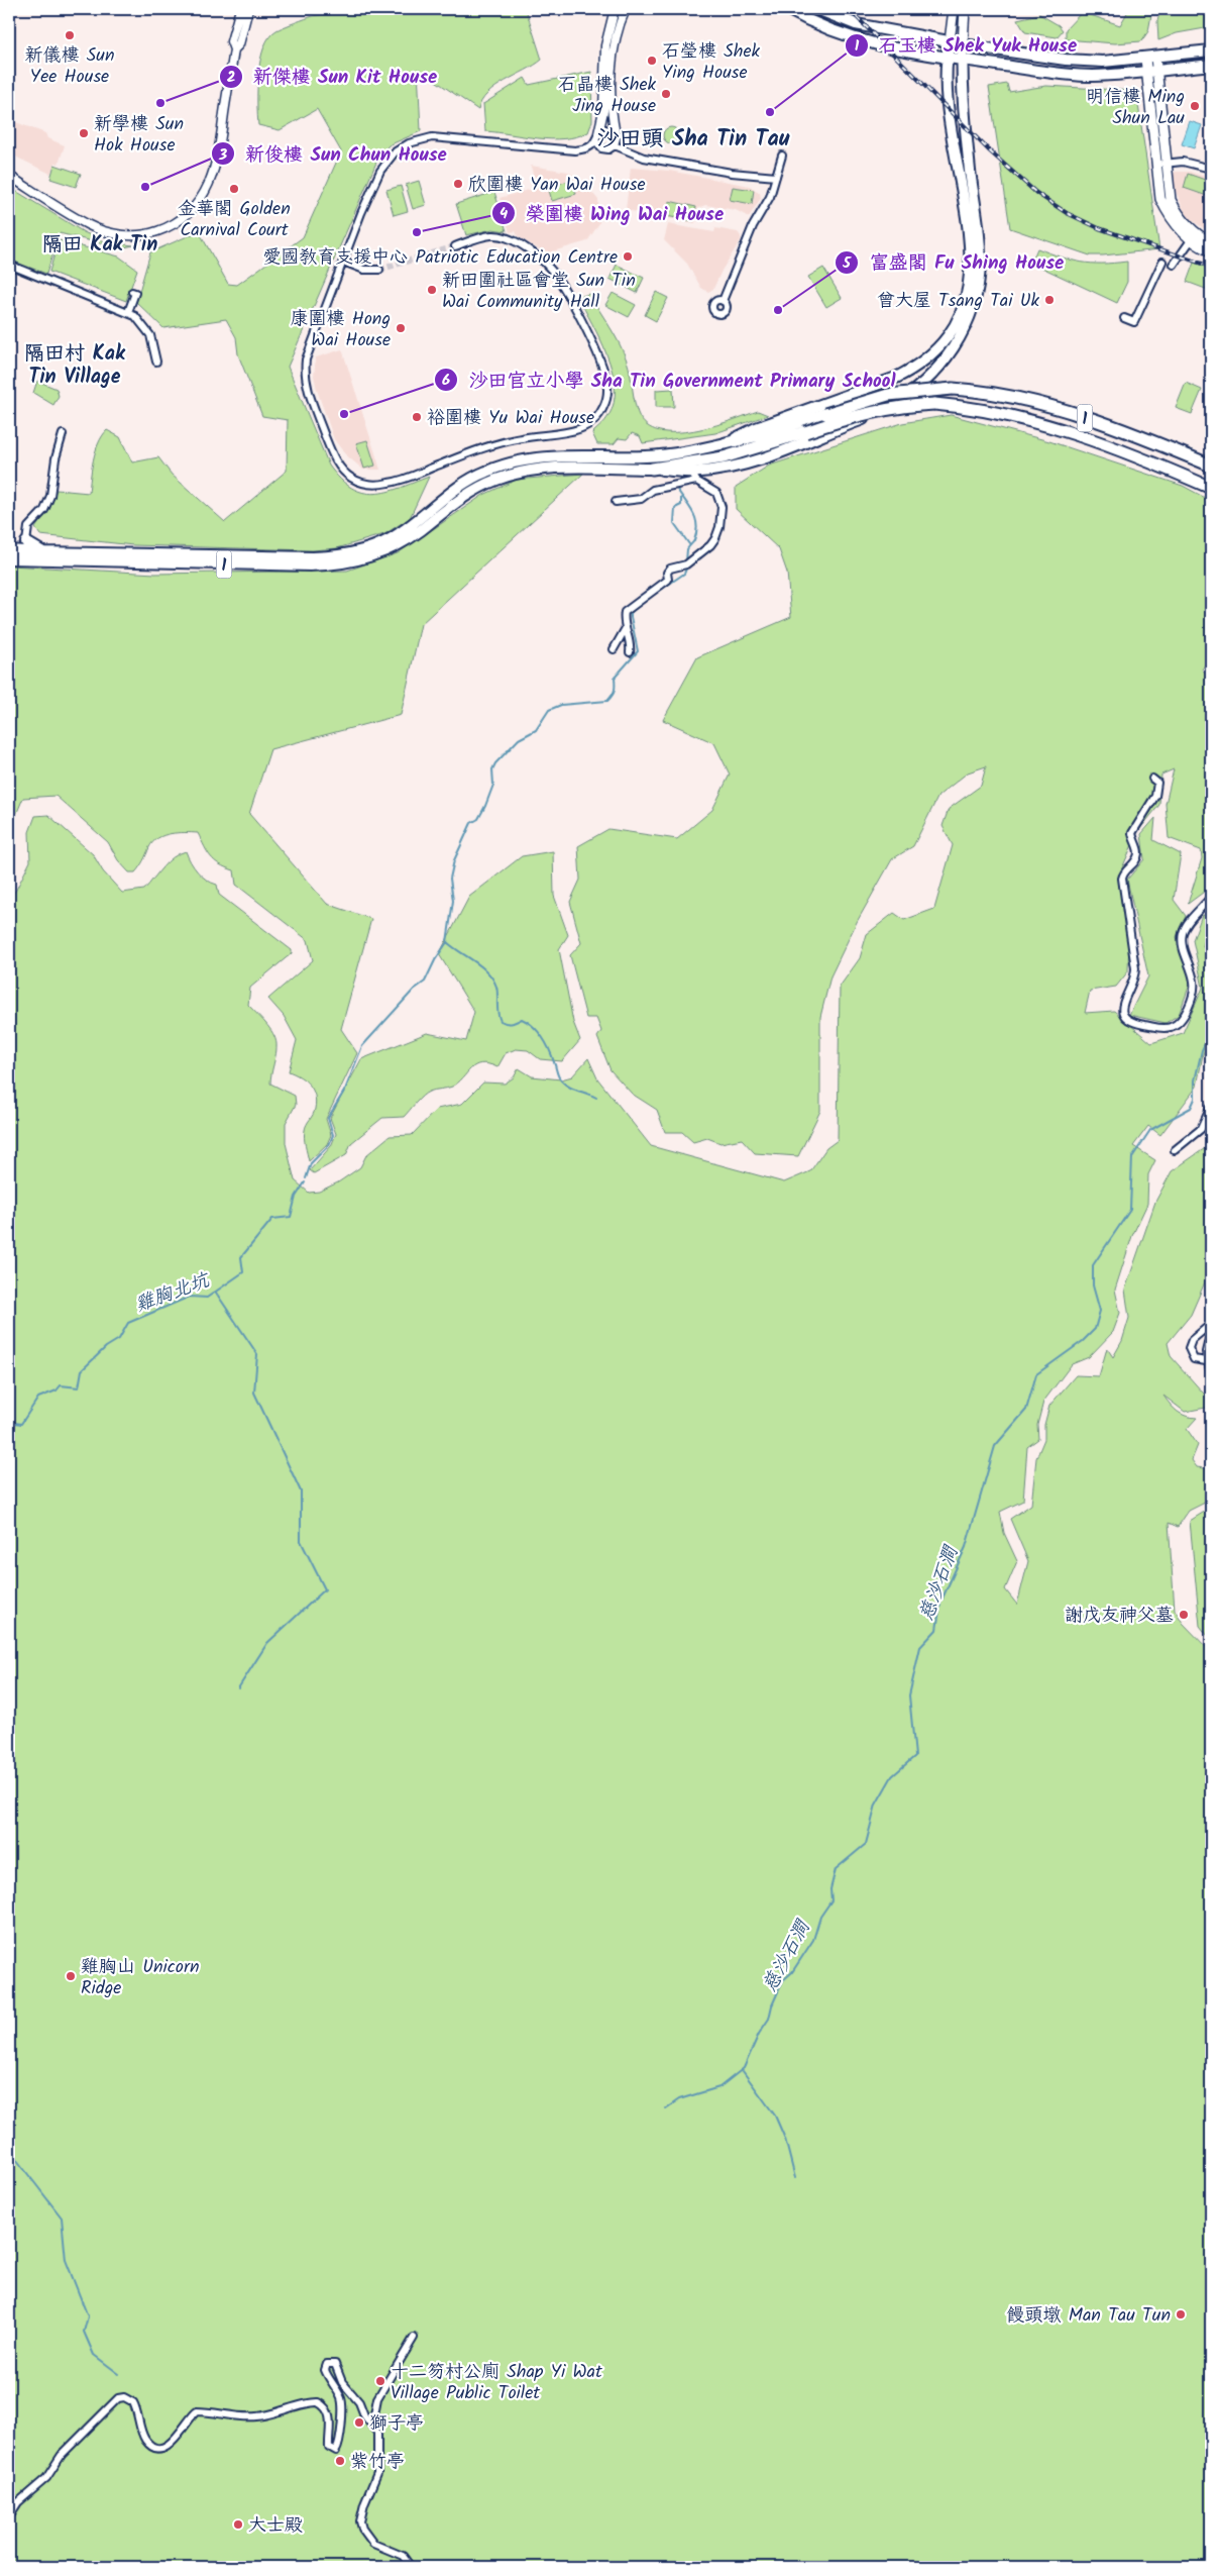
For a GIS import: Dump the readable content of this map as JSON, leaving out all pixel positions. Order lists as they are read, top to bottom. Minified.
{"streets":{"highway":["1"]},"districts":["沙田頭 Sha Tin Tau","隔田 Kak Tin","隔田村 Kak Tin Village"],"water":["雞胸北坑","慈沙石澗"],"places":["新儀樓 Sun Yee House","石瑩樓 Shek Ying House","石晶樓 Shek Jing House","新傑樓 Sun Kit House","明信樓 Ming Shun Lau","石玉樓 Shek Yuk House","新學樓 Sun Hok House","欣圍樓 Yan Wai House","新俊樓 Sun Chun House","金華閣 Golden Carnival Court","榮圍樓 Wing Wai House","愛國教育支援中心 Patriotic Education Centre","新田圍社區會堂 Sun Tin Wai Community Hall","曾大屋 Tsang Tai Uk","富盛閣 Fu Shing House","康圍樓 Hong Wai House","沙田官立小學 Sha Tin Government Primary School","裕圍樓 Yu Wai House","謝戊友神父墓","雞胸山 Unicorn Ridge","饅頭墩 Man Tau Tun","十二笏村公廁 Shap Yi Wat Village Public Toilet","獅子亭","紫竹亭","大士殿"]}
